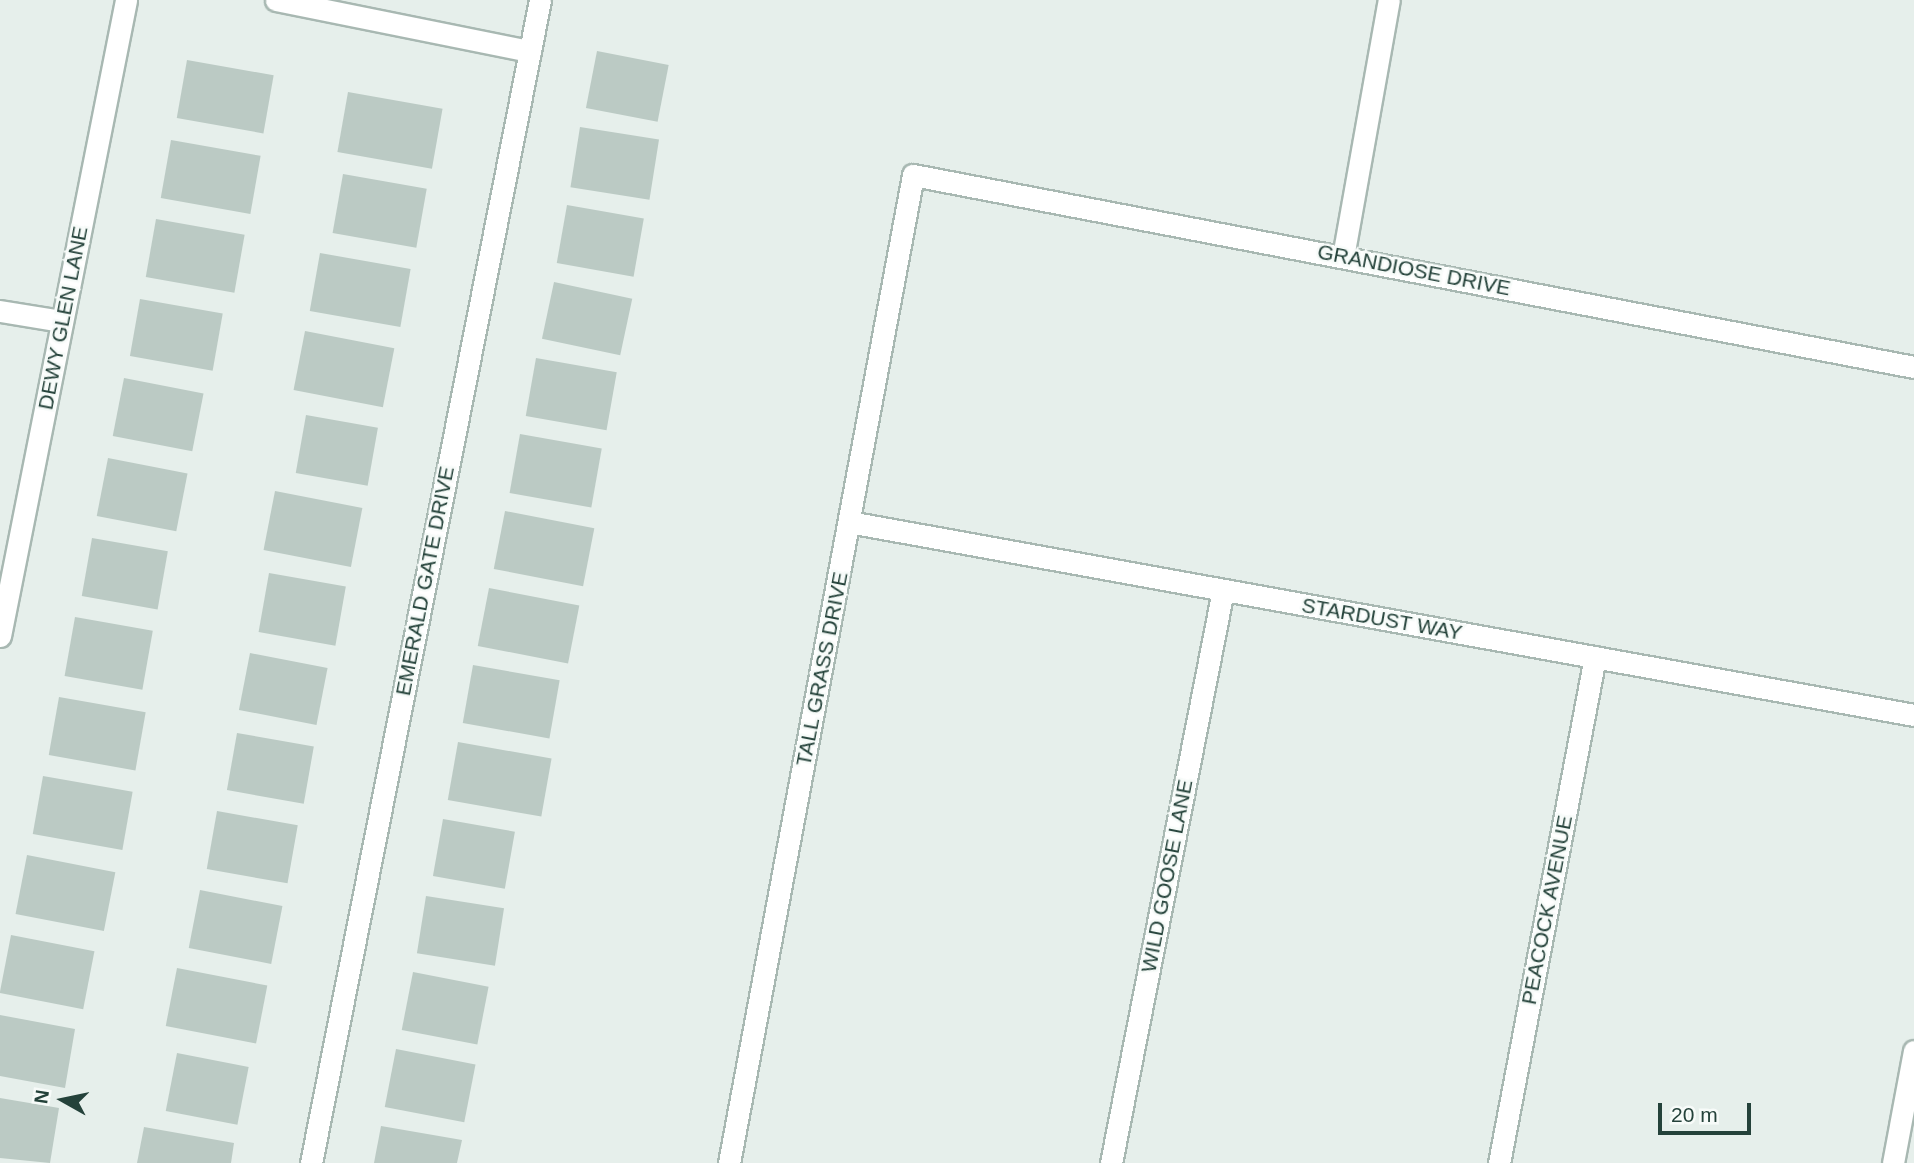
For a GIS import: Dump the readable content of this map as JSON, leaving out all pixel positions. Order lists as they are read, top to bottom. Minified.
{"streets":{"street":["GRANDIOSE DRIVE","DEWY GLEN LANE","EMERALD GATE DRIVE","STARDUST WAY","TALL GRASS DRIVE","WILD GOOSE LANE","PEACOCK AVENUE"]},"crossings":[["GRANDIOSE DRIVE","TALL GRASS DRIVE"],["STARDUST WAY","TALL GRASS DRIVE"],["STARDUST WAY","WILD GOOSE LANE"],["STARDUST WAY","PEACOCK AVENUE"]],"scale_bar":"20 m","north":"left"}
